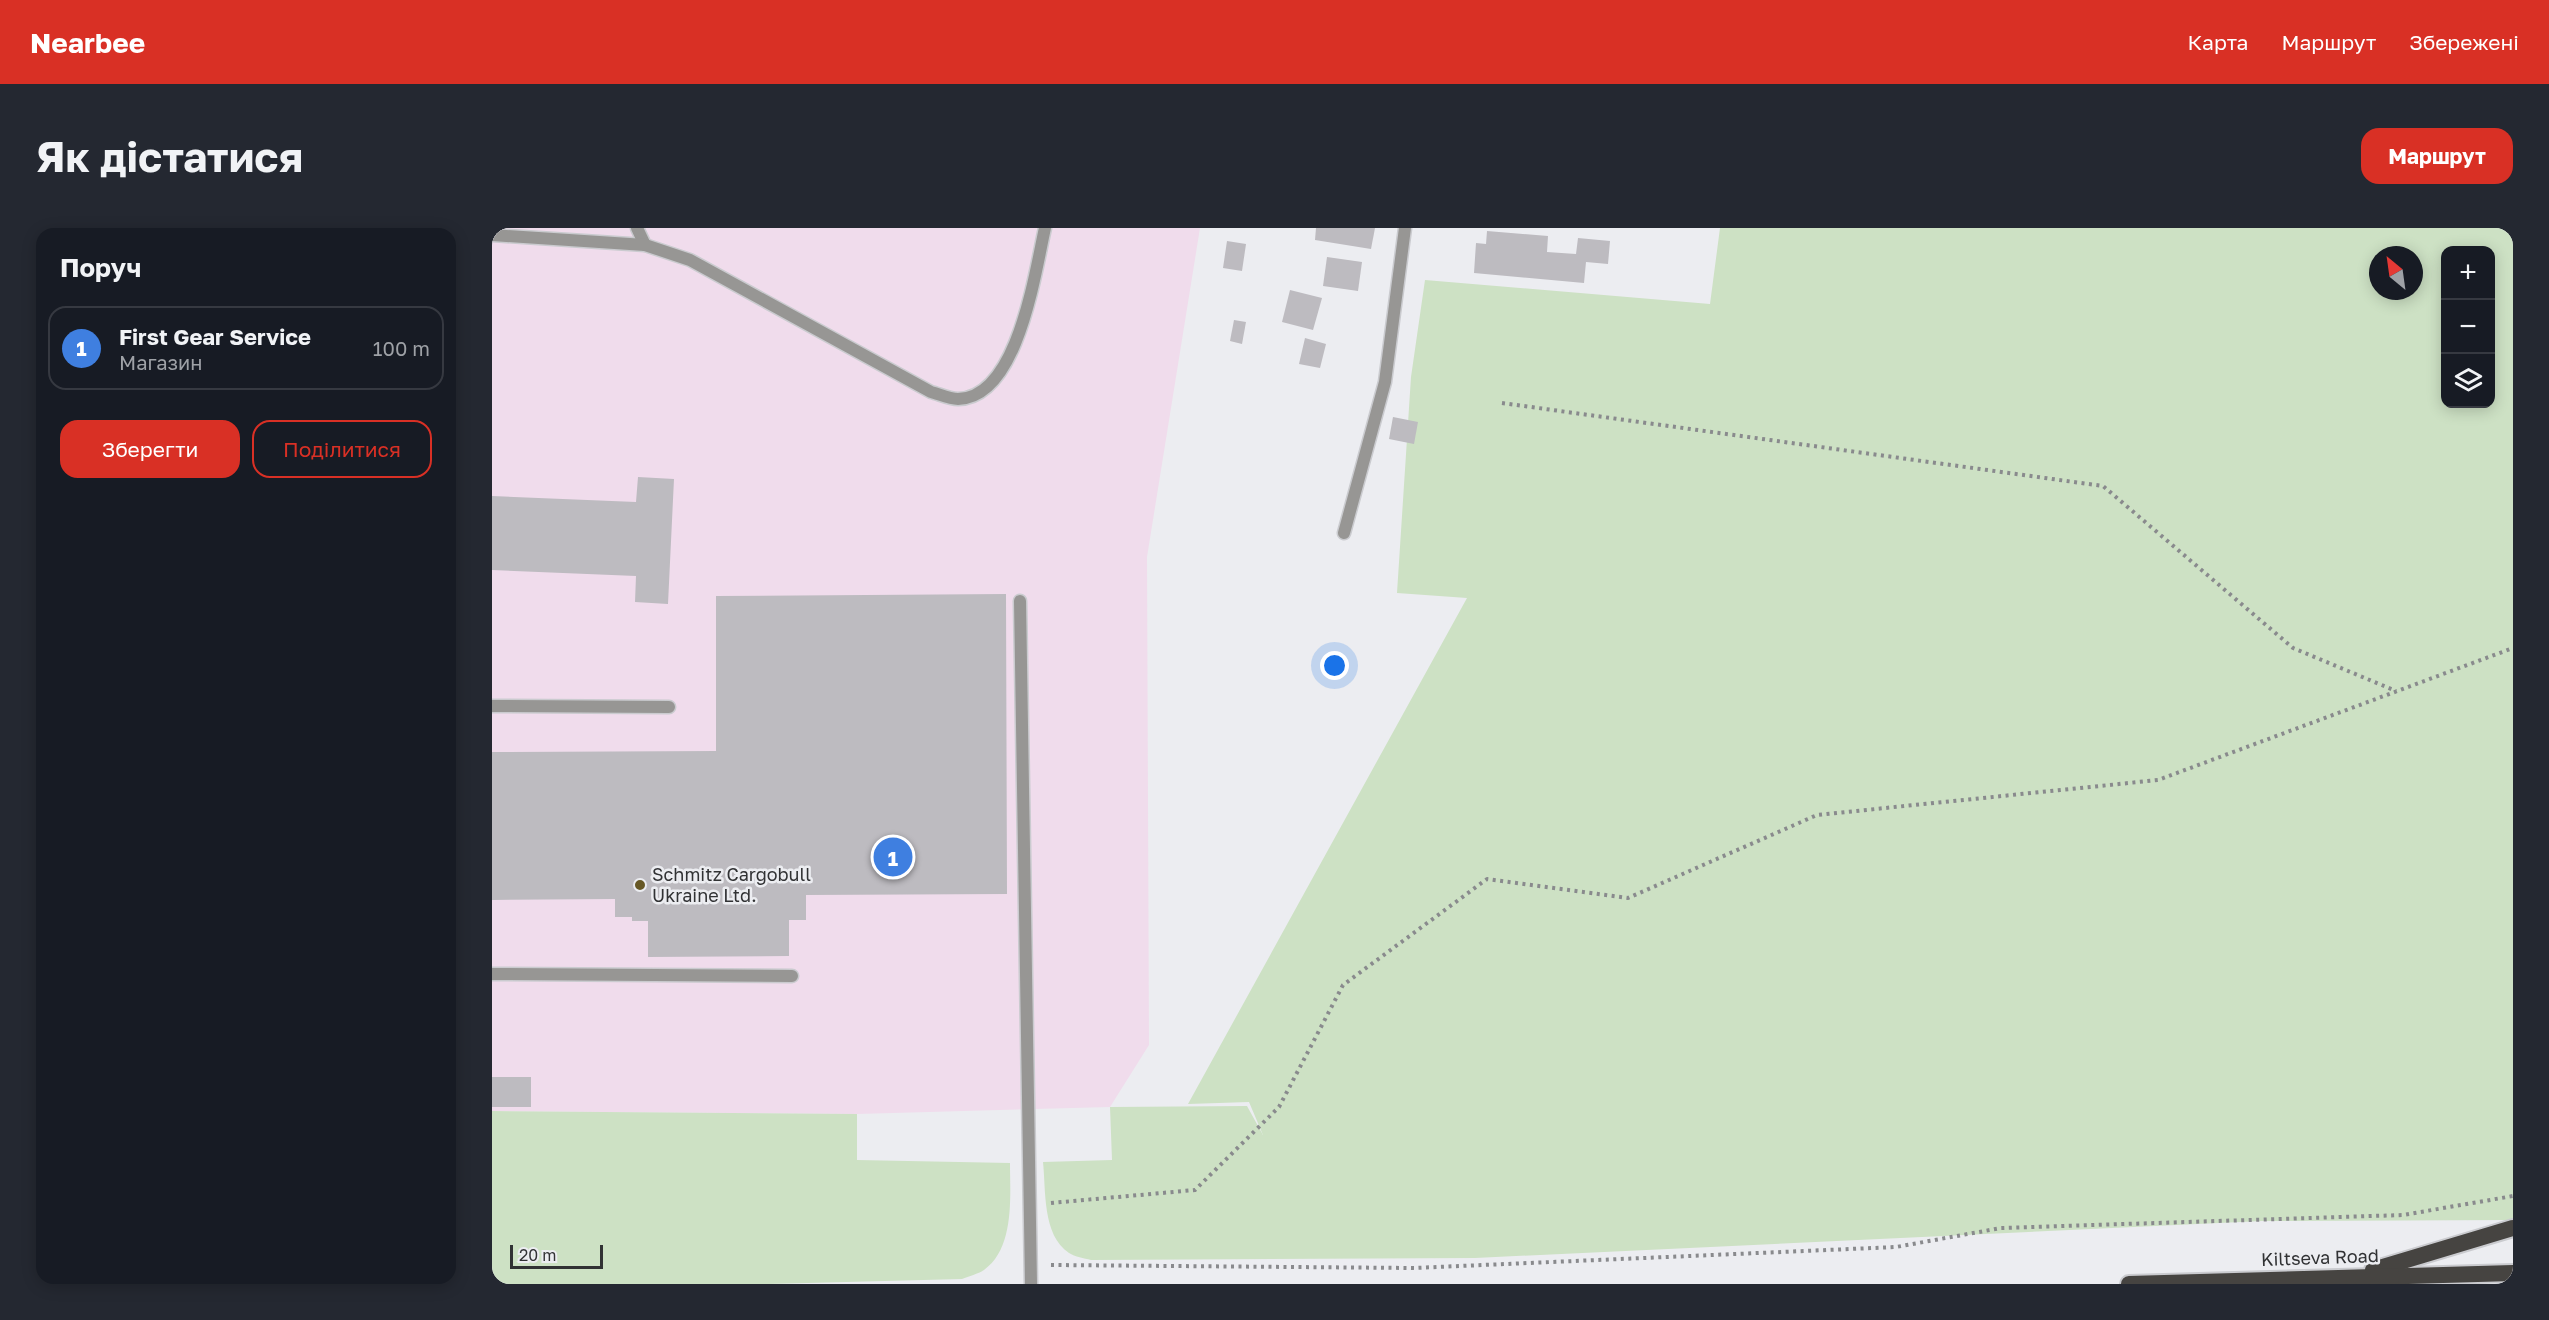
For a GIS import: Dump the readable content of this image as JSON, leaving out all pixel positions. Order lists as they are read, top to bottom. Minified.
{"streets":{"highway":["Kiltseva Road"]},"places":["Schmitz Cargobull Ukraine Ltd."],"scale_bar":"20 m","north":"top left","page":{"header":"Nearbee","nav":["Карта","Маршрут","Збережені"],"buttons":["Маршрут",["Зберегти","Поділитися"]],"title":"Як дістатися","heading":"Поруч","map_buttons":["+","−"],"list":[{"mark":"1","name":"First Gear Service","note":"Магазин","value":"100 m"}],"pins":"1","scale":"20 m"}}
